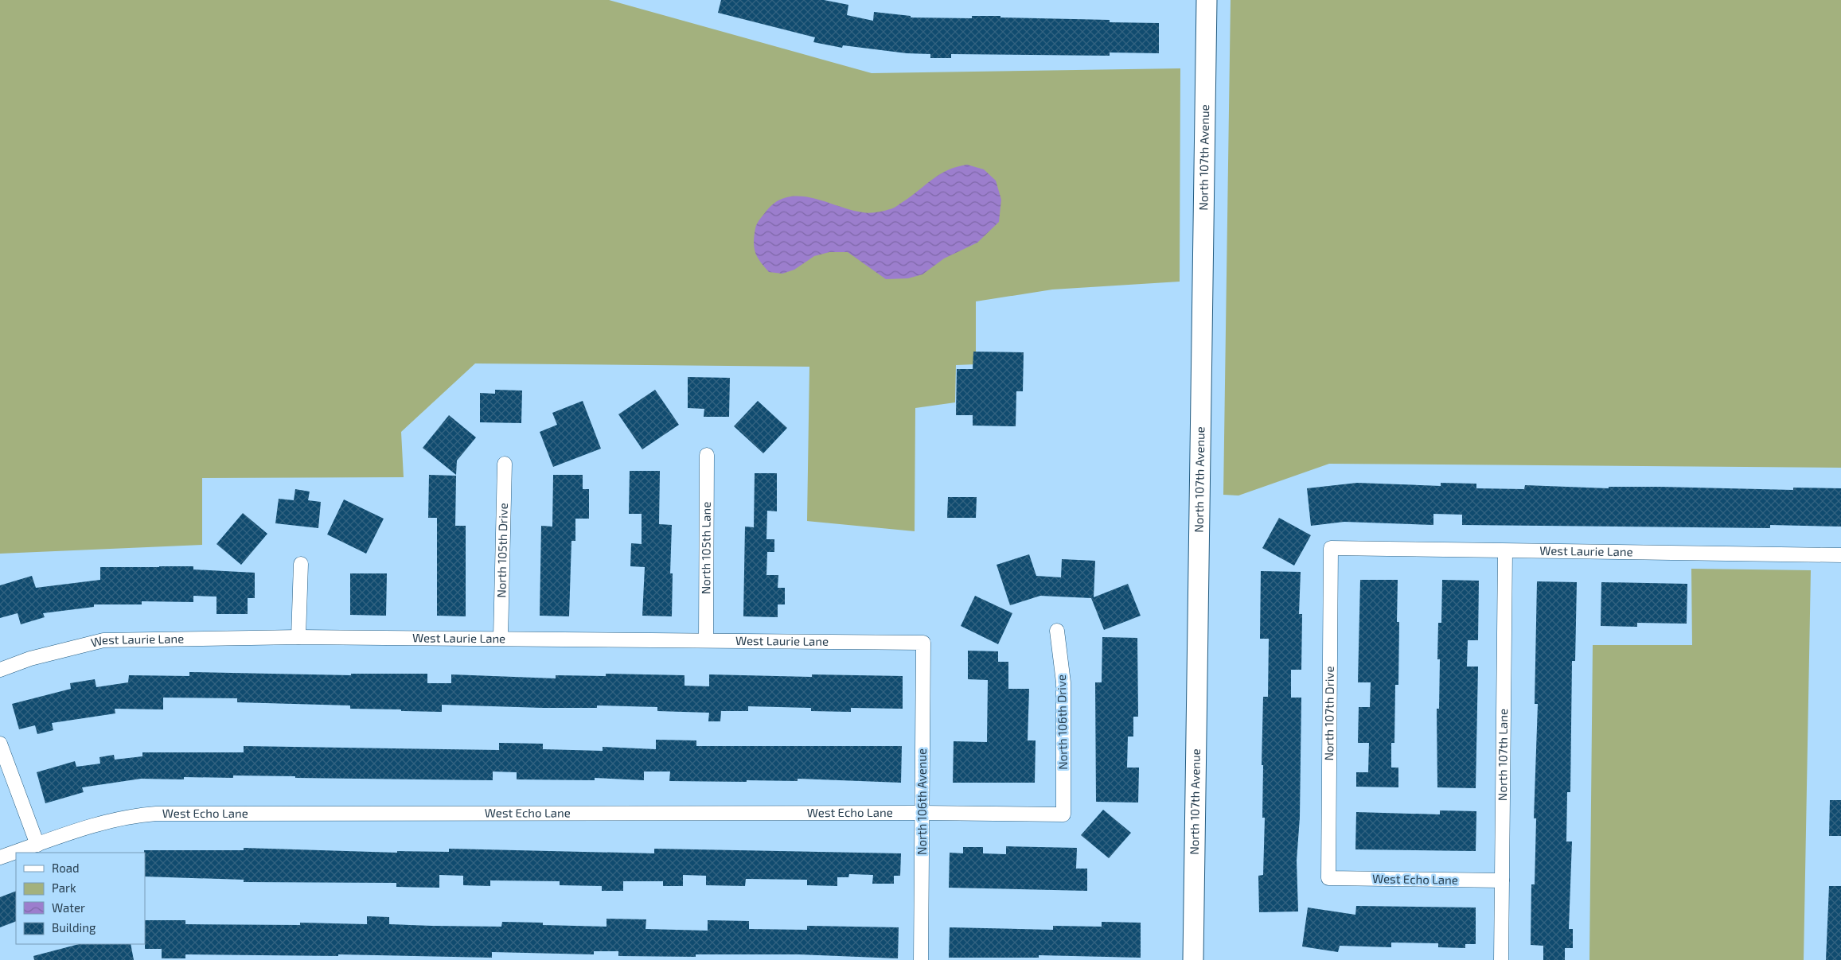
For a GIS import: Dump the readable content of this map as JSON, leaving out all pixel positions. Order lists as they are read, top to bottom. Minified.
{"streets":{"street":["North 107th Avenue","North 105th Lane","North 105th Drive","West Laurie Lane","North 107th Drive","North 106th Drive","North 107th Lane","North 106th Avenue","West Echo Lane"]},"crossings":[["North 105th Lane","West Laurie Lane"],["North 105th Drive","West Laurie Lane"],["West Laurie Lane","North 107th Drive"],["West Laurie Lane","North 107th Lane"],["West Laurie Lane","North 106th Avenue"],["North 107th Drive","West Echo Lane"],["North 106th Drive","West Echo Lane"],["North 107th Lane","West Echo Lane"],["North 106th Avenue","West Echo Lane"]],"legend":["Road","Park","Water","Building"]}
